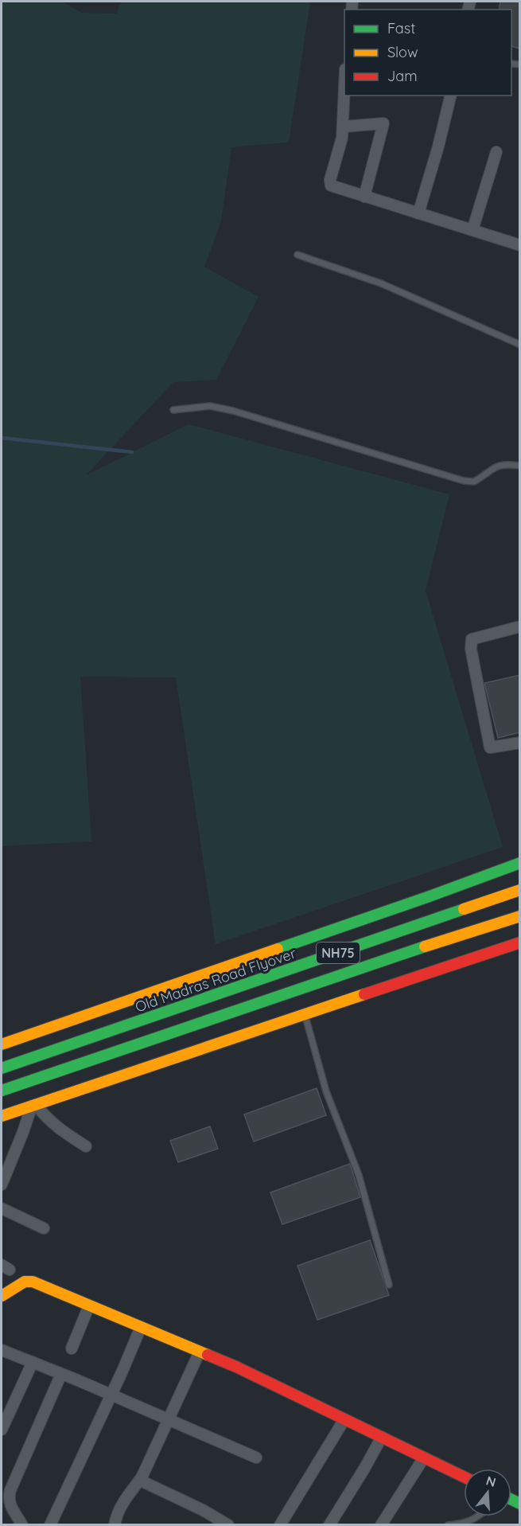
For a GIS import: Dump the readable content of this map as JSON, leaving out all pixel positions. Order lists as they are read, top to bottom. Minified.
{"streets":{"main road":["NH75","Old Madras Road Flyover"]},"legend":["Fast","Slow","Jam"],"north":"top"}
